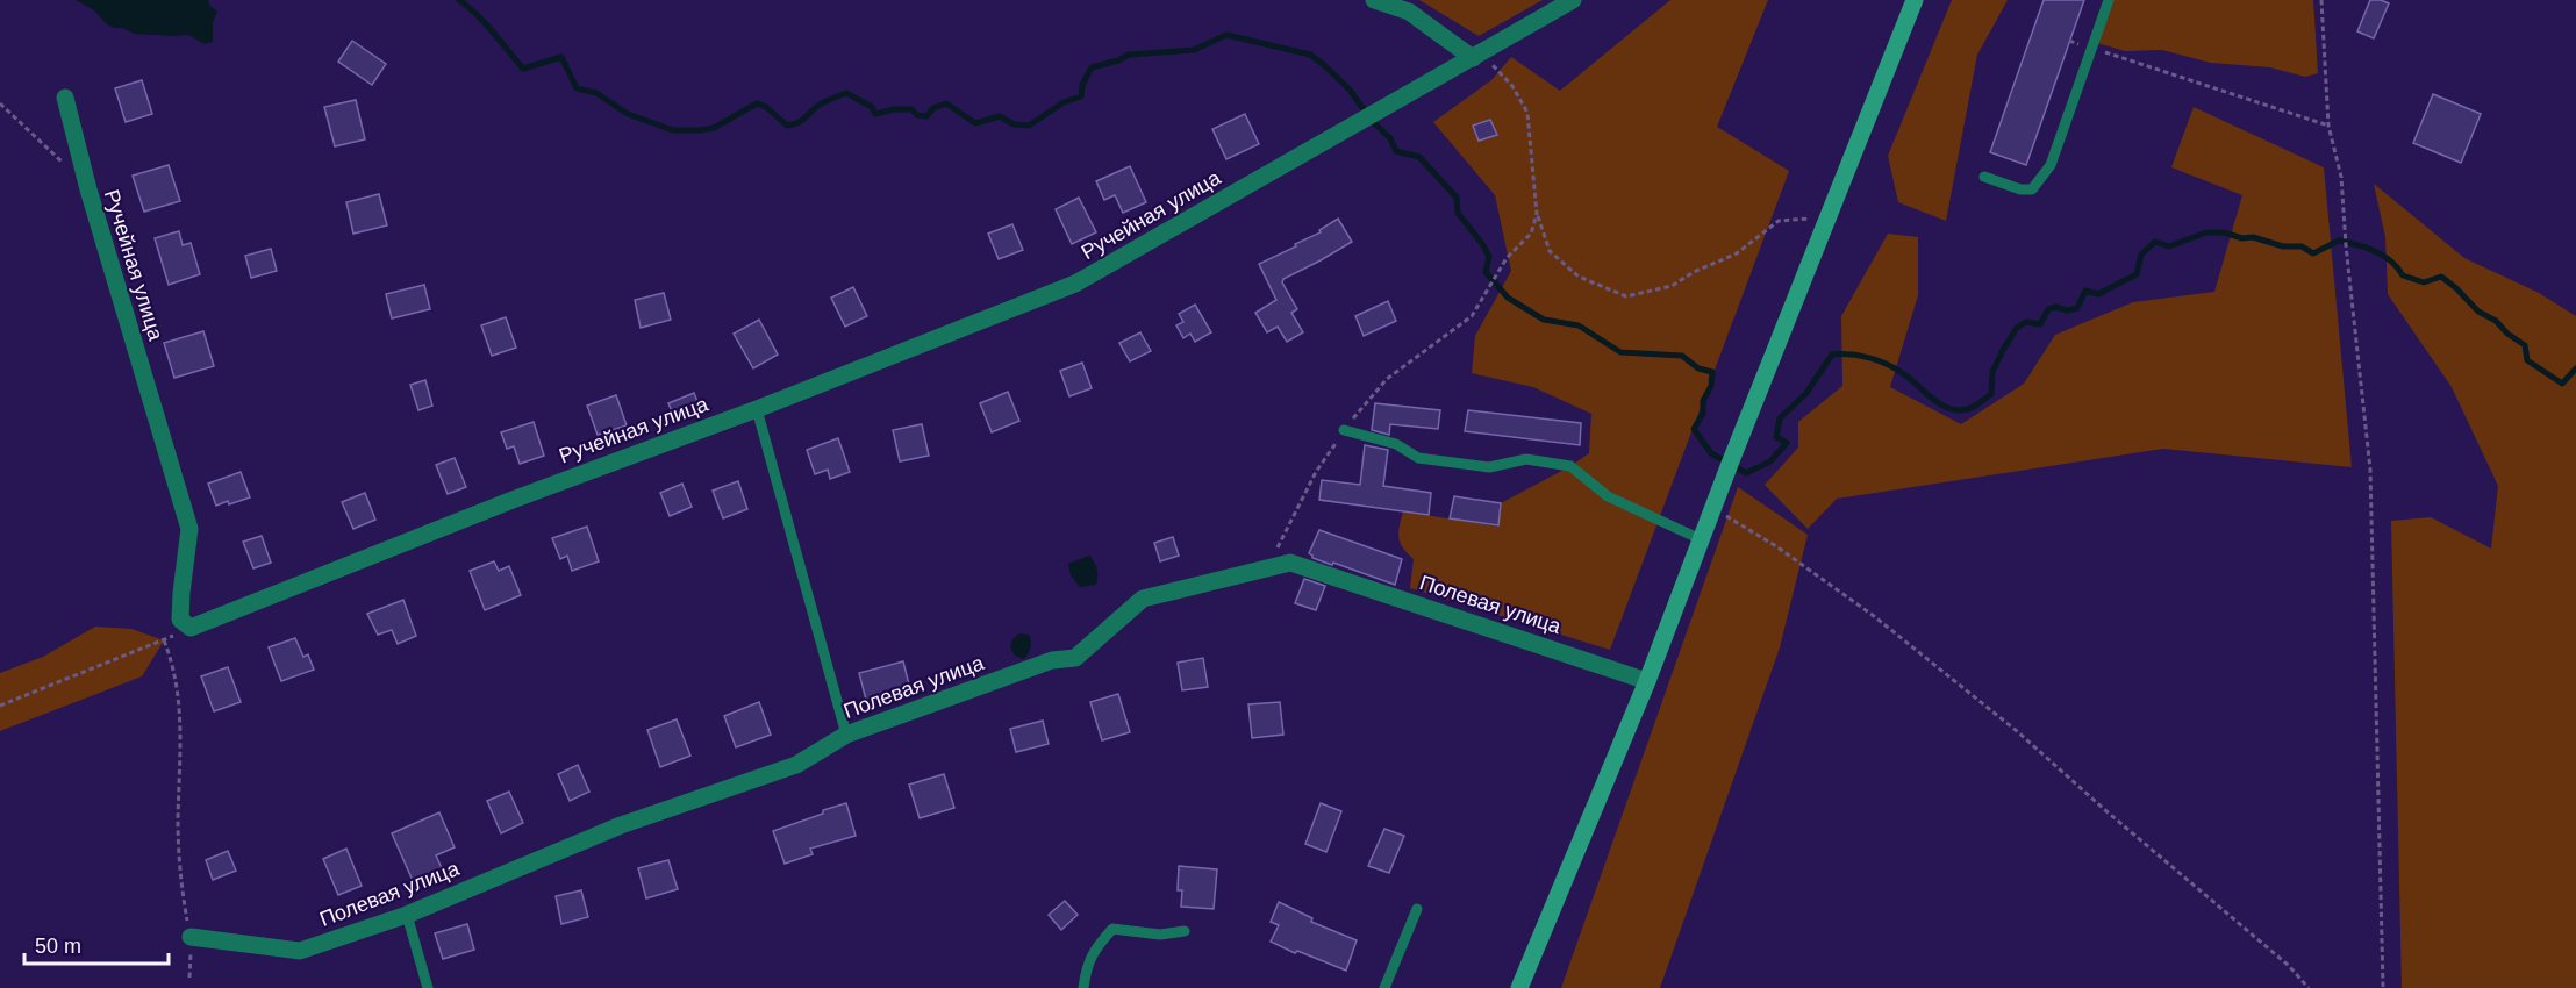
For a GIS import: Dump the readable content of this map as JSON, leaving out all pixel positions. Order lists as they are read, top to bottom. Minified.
{"streets":{"street":["Ручейная улица","Полевая улица"]},"scale_bar":"50 m"}
